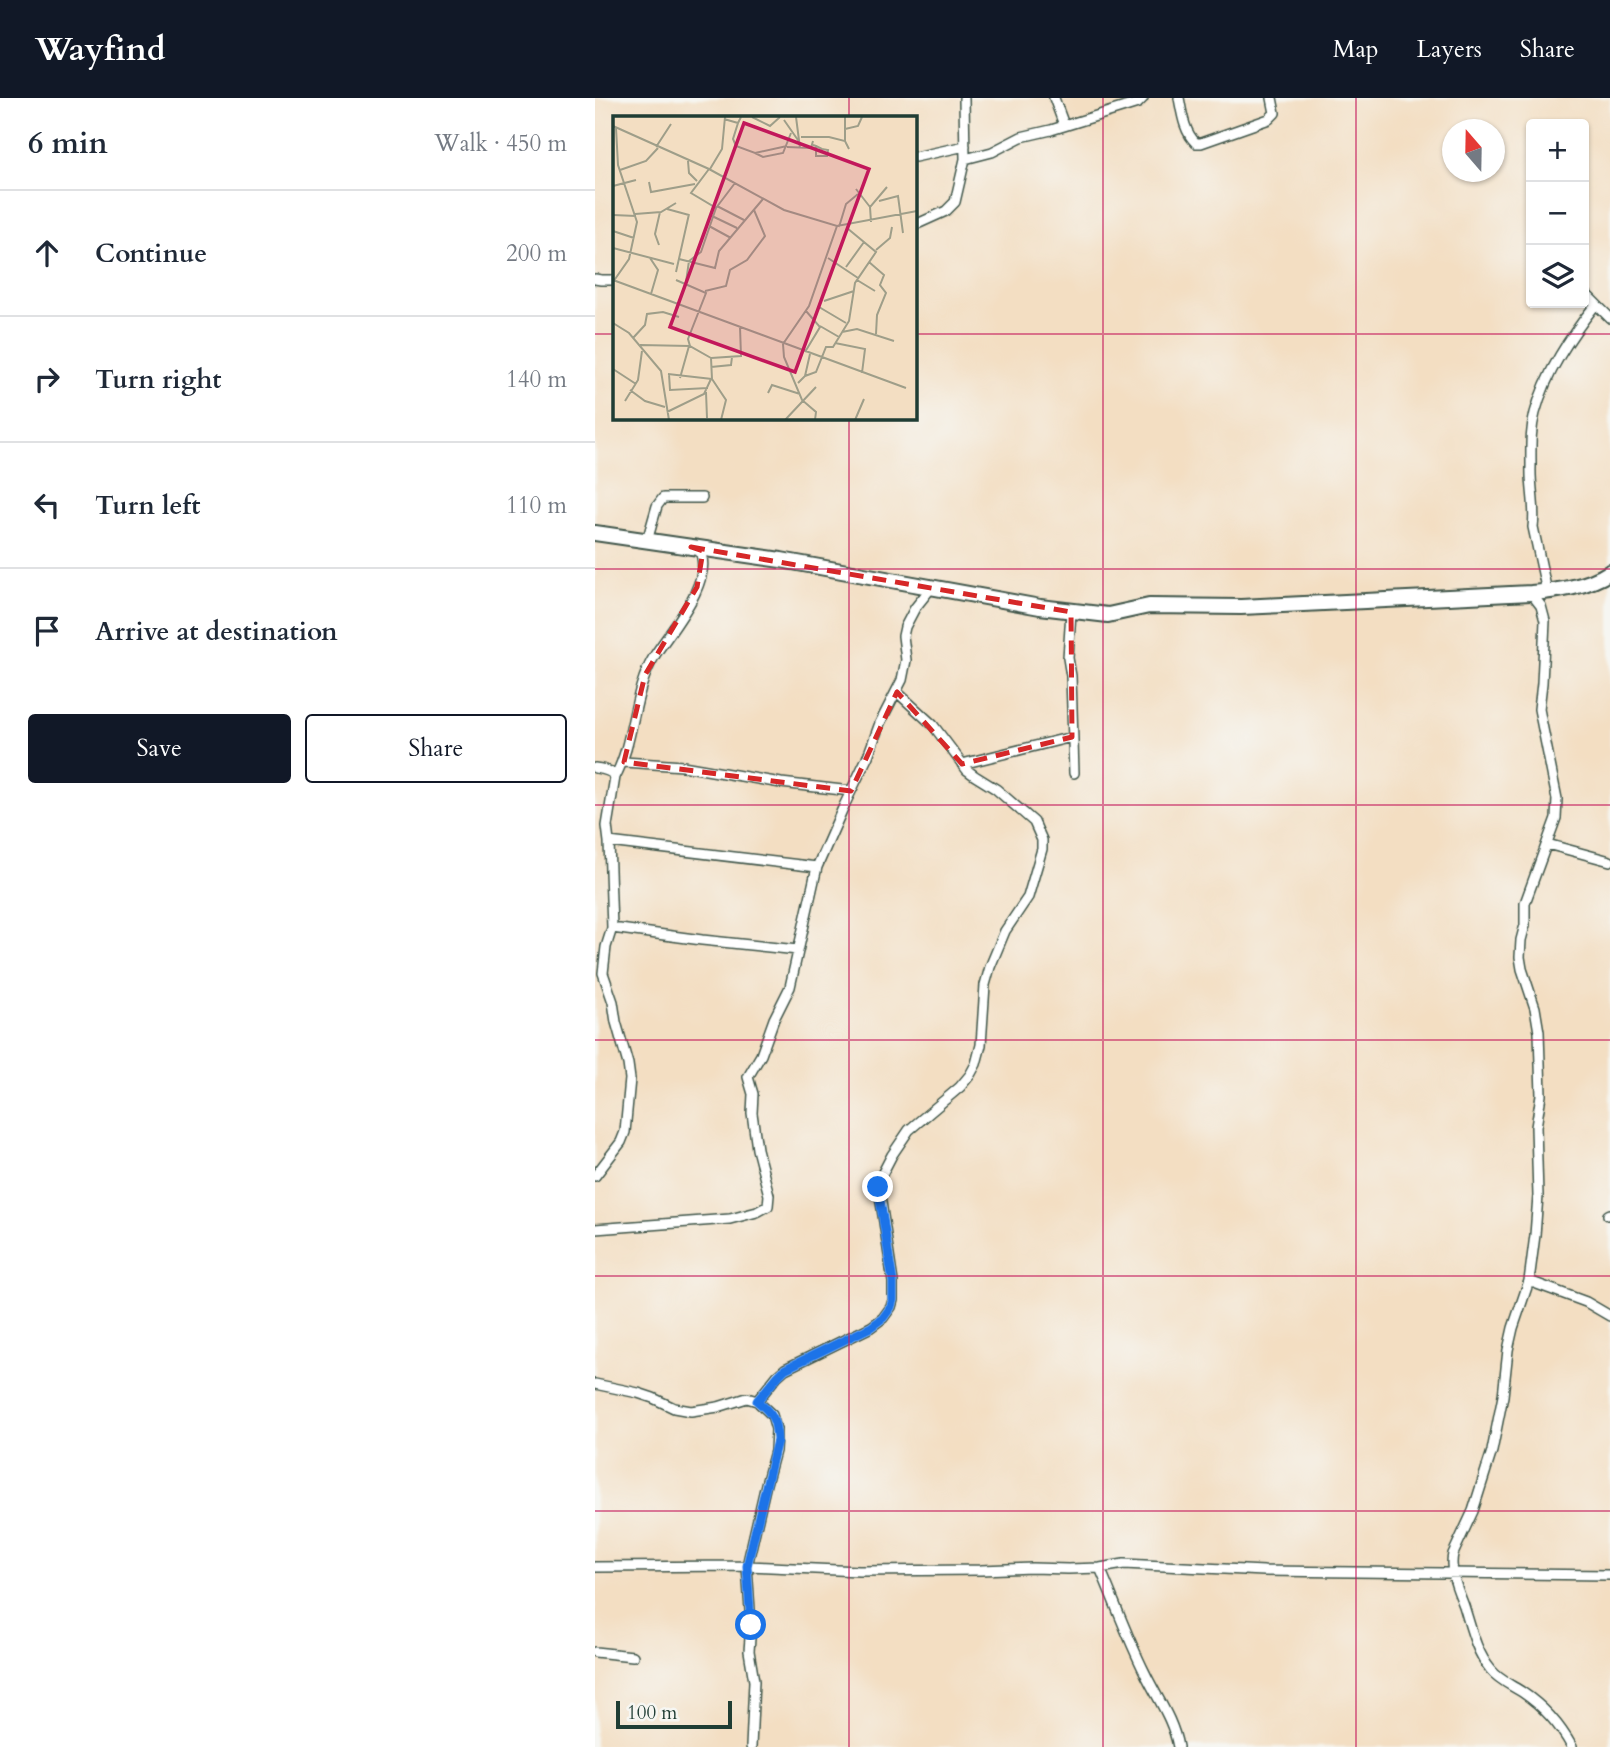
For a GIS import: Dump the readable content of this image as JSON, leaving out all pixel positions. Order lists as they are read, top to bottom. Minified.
{"scale_bar":"100 m","north":"top","page":{"header":"Wayfind","nav":["Map","Layers","Share"],"heading":["6 min","Walk · 450 m"],"map_buttons":["+","−"],"list":[["Continue","200 m"],["Turn right","140 m"],["Turn left","110 m"],"Arrive at destination"],"buttons":["Save","Share"],"scale":"100 m"}}
